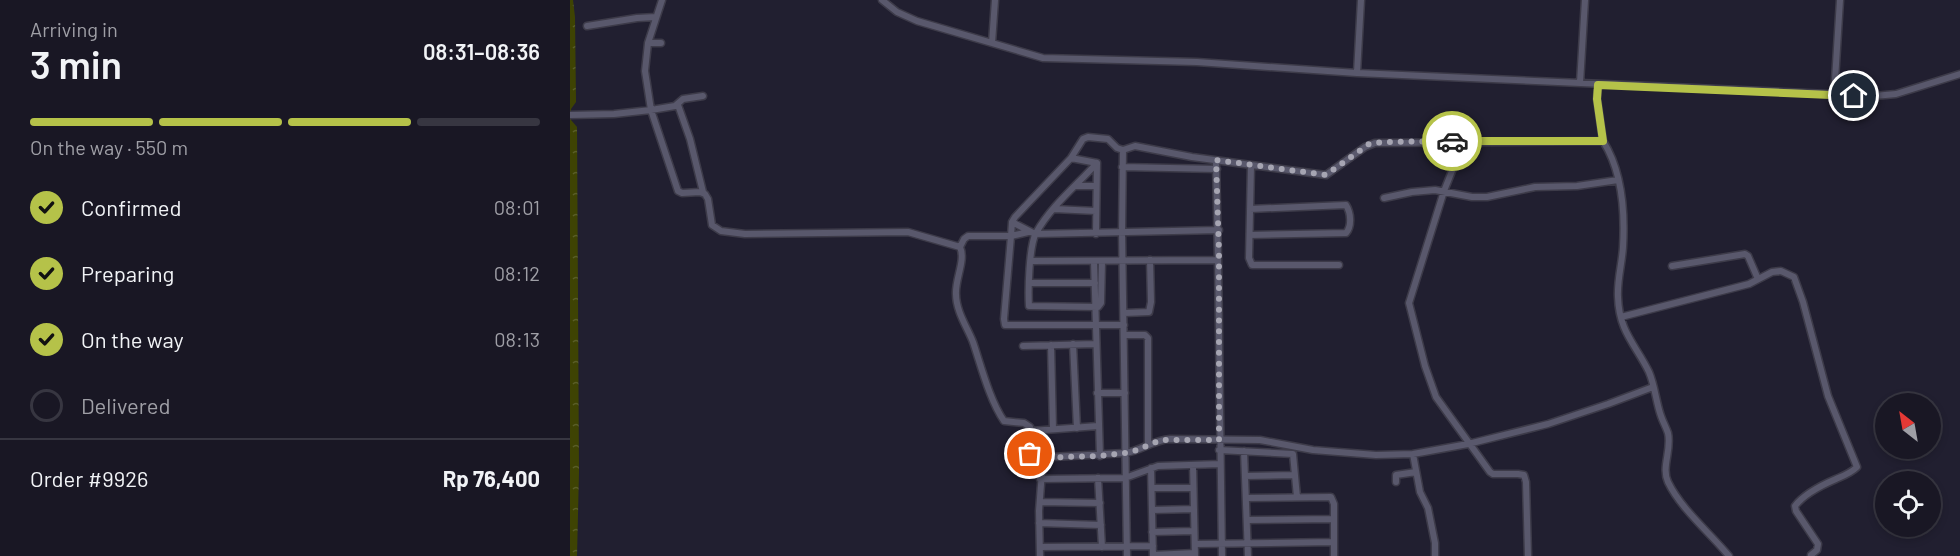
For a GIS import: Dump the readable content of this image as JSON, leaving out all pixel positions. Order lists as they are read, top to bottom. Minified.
{"north":"top left","page":{"heading":["3 min","Arriving in","08:31–08:36"],"panel":["Order #9926","Rp 76,400"],"bar":"On the way · 550 m","list":[["Confirmed","08:01"],["Preparing","08:12"],["On the way","08:13"],"Delivered"]}}
